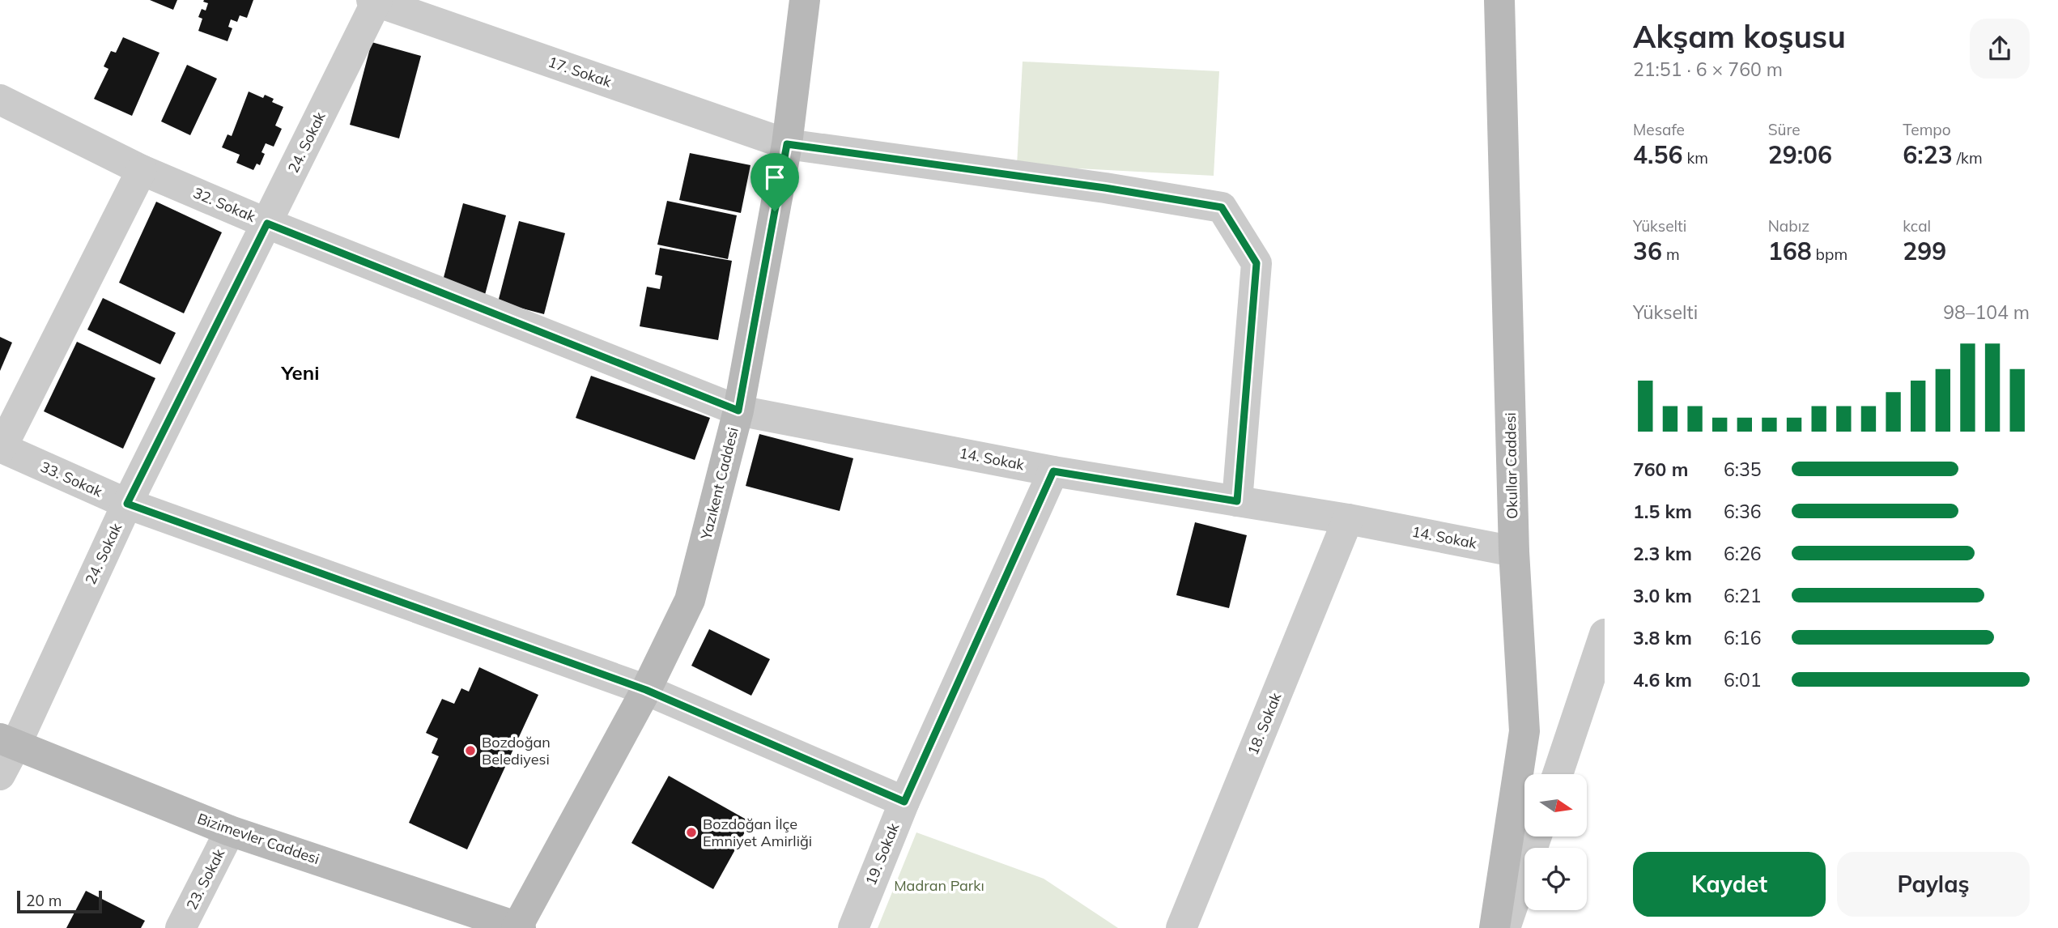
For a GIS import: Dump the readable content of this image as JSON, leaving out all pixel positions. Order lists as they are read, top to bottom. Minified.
{"streets":{"street":["17. Sokak","24. Sokak","32. Sokak","14. Sokak","Okullar Caddesi","33. Sokak","Yazıkent Caddesi","18. Sokak","Bizimevler Caddesi","19. Sokak","23. Sokak"]},"crossings":[["17. Sokak","24. Sokak"],["17. Sokak","14. Sokak"],["17. Sokak","Yazıkent Caddesi"],["24. Sokak","32. Sokak"],["24. Sokak","33. Sokak"],["24. Sokak","Bizimevler Caddesi"],["32. Sokak","14. Sokak"],["32. Sokak","Yazıkent Caddesi"],["14. Sokak","Okullar Caddesi"],["14. Sokak","Yazıkent Caddesi"],["14. Sokak","18. Sokak"],["14. Sokak","19. Sokak"],["33. Sokak","Yazıkent Caddesi"],["33. Sokak","19. Sokak"],["Yazıkent Caddesi","Bizimevler Caddesi"],["Bizimevler Caddesi","23. Sokak"]],"districts":["Yeni"],"parks":["Madran Parkı"],"places":["Bozdoğan Belediyesi","Bozdoğan İlçe Emniyet Amirliği"],"scale_bar":"20 m","north":"right","page":{"heading":["Akşam koşusu","21:51 · 6 × 760 m"],"stats":[["Mesafe","4.56 km"],["Süre","29:06"],["Tempo","6:23 /km"],["Yükselti","36 m"],["Nabız","168 bpm"],["kcal","299"]],"chart":["Yükselti","98–104 m"],"list":[{"name":"760 m","note":"6:35"},{"name":"1.5 km","note":"6:36"},{"name":"2.3 km","note":"6:26"},{"name":"3.0 km","note":"6:21"},{"name":"3.8 km","note":"6:16"},{"name":"4.6 km","note":"6:01"}],"buttons":["Kaydet","Paylaş"],"scale":"20 m"}}
